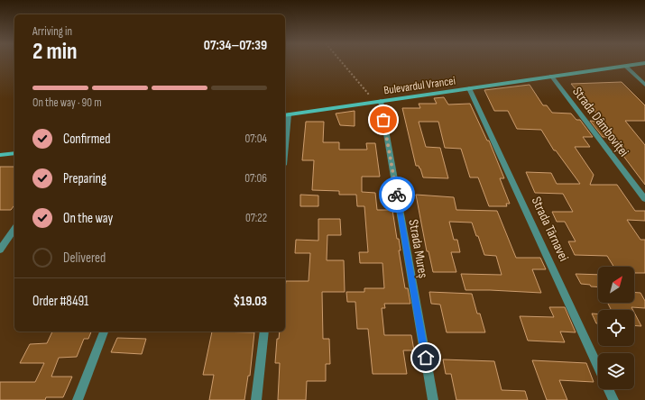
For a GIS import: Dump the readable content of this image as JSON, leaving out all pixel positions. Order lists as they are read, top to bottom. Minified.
{"streets":{"street":["Bulevardul Vrancei","Strada Dâmboviței","Strada Târnavei","Strada Mureș"]},"crossings":[["Bulevardul Vrancei","Strada Dâmboviței"],["Bulevardul Vrancei","Strada Târnavei"],["Bulevardul Vrancei","Strada Mureș"]],"north":"top right","page":{"heading":["2 min","Arriving in","07:34–07:39"],"panel":["Order #8491","$19.03"],"bar":"On the way · 90 m","list":[["Confirmed","07:04"],["Preparing","07:06"],["On the way","07:22"],"Delivered"]}}
